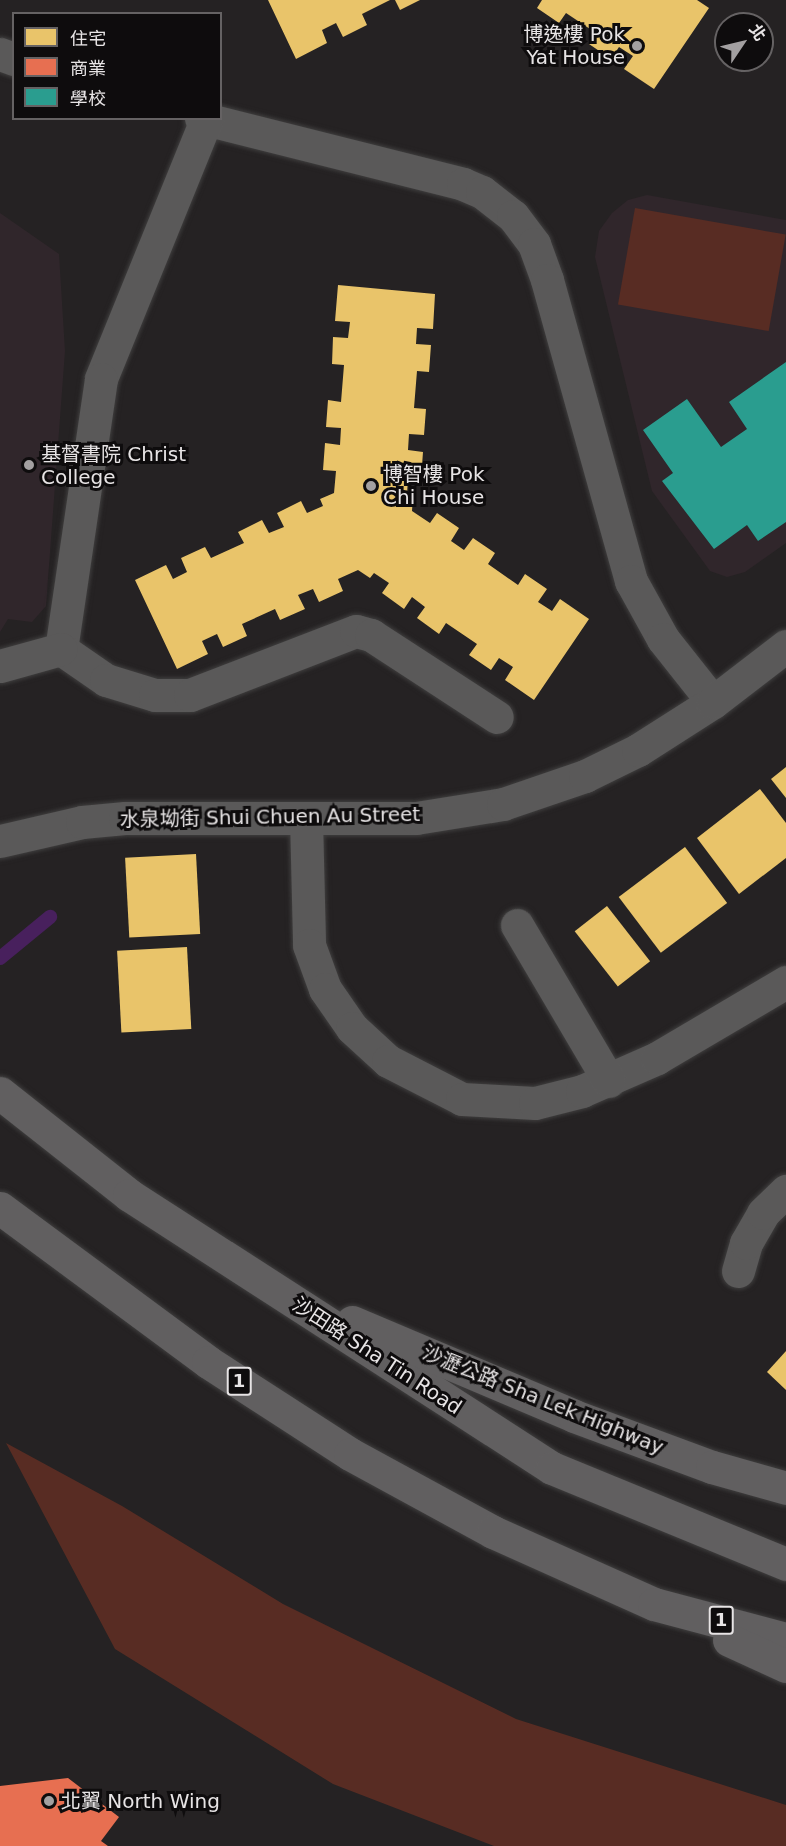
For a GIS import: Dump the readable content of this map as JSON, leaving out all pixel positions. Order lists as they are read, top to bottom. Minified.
{"streets":{"highway":["沙田路 Sha Tin Road","1","沙瀝公路 Sha Lek Highway"],"street":["水泉坳街 Shui Chuen Au Street"]},"crossings":[["沙田路 Sha Tin Road","沙瀝公路 Sha Lek Highway"]],"places":["博逸樓 Pok Yat House","基督書院 Christ College","博智樓 Pok Chi House","北翼 North Wing"],"legend":["住宅","商業","學校"],"north":"top right"}
